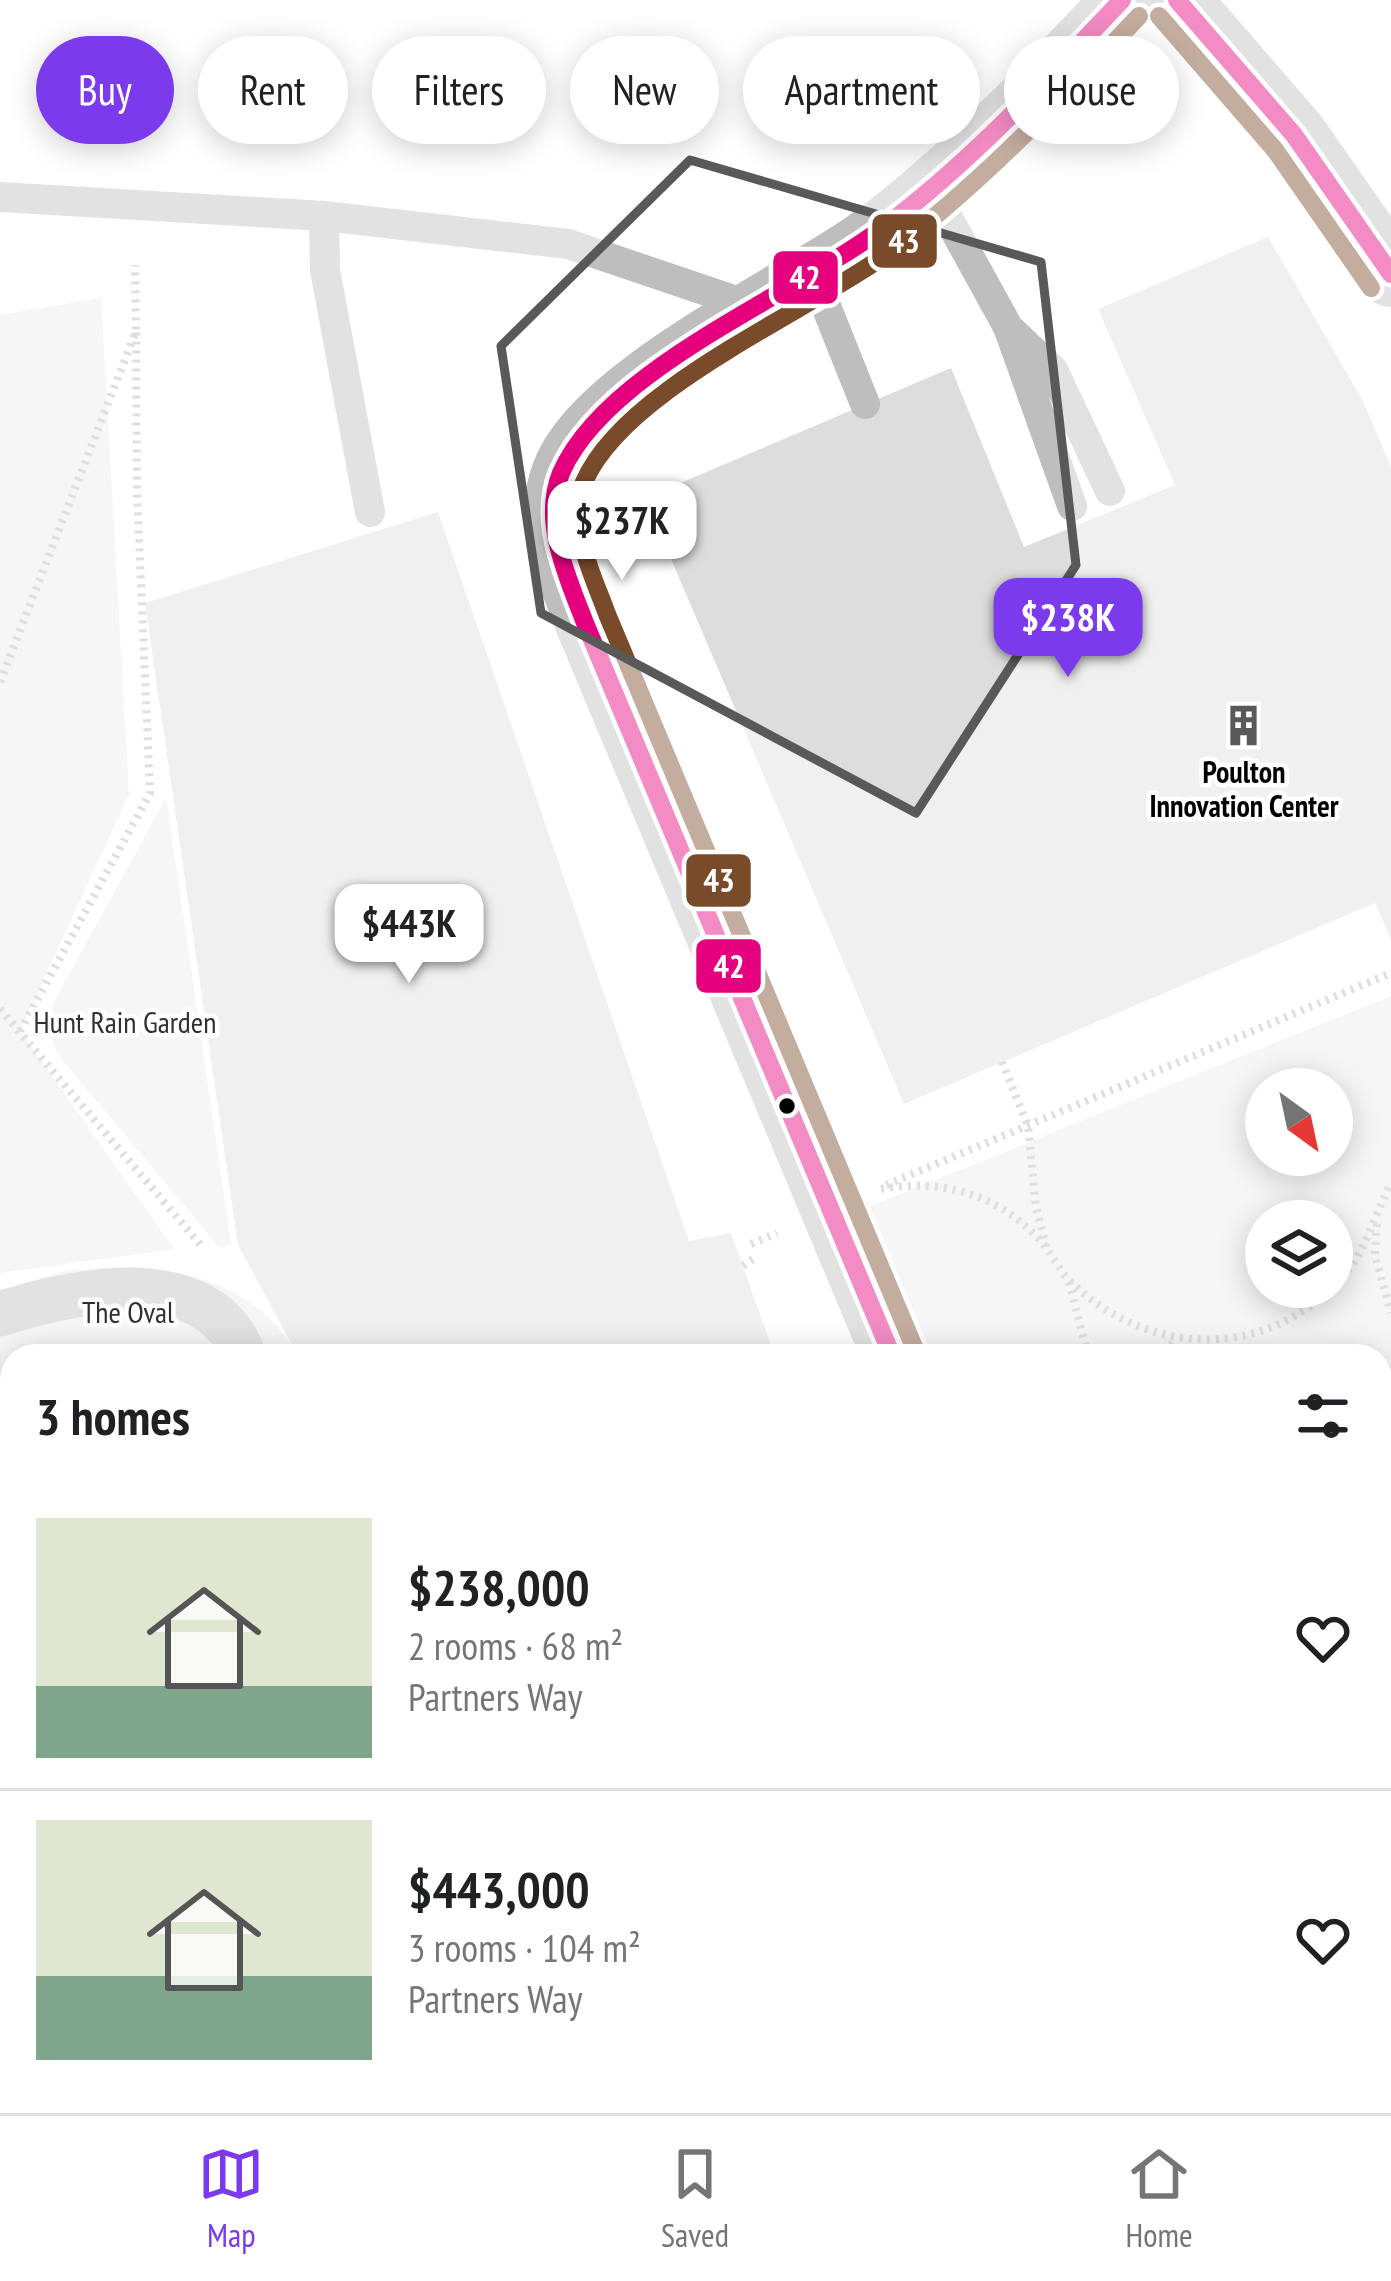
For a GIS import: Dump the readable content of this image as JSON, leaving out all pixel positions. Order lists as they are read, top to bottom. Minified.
{"parks":["Hunt Rain Garden","The Oval"],"places":{"building":["Poulton Innovation Center"]},"lines":["transit line 42","transit line 43"],"north":"bottom right","page":{"chip":["Buy","Rent","Filters","New","Apartment","House"],"price":["$237K","$238K","$443K"],"heading":"3 homes","list":[{"name":"$238,000","note":"2 rooms · 68 m² · Partners Way"},{"name":"$443,000","note":"3 rooms · 104 m² · Partners Way"}],"tabs":["Map","Saved","Home"]}}
